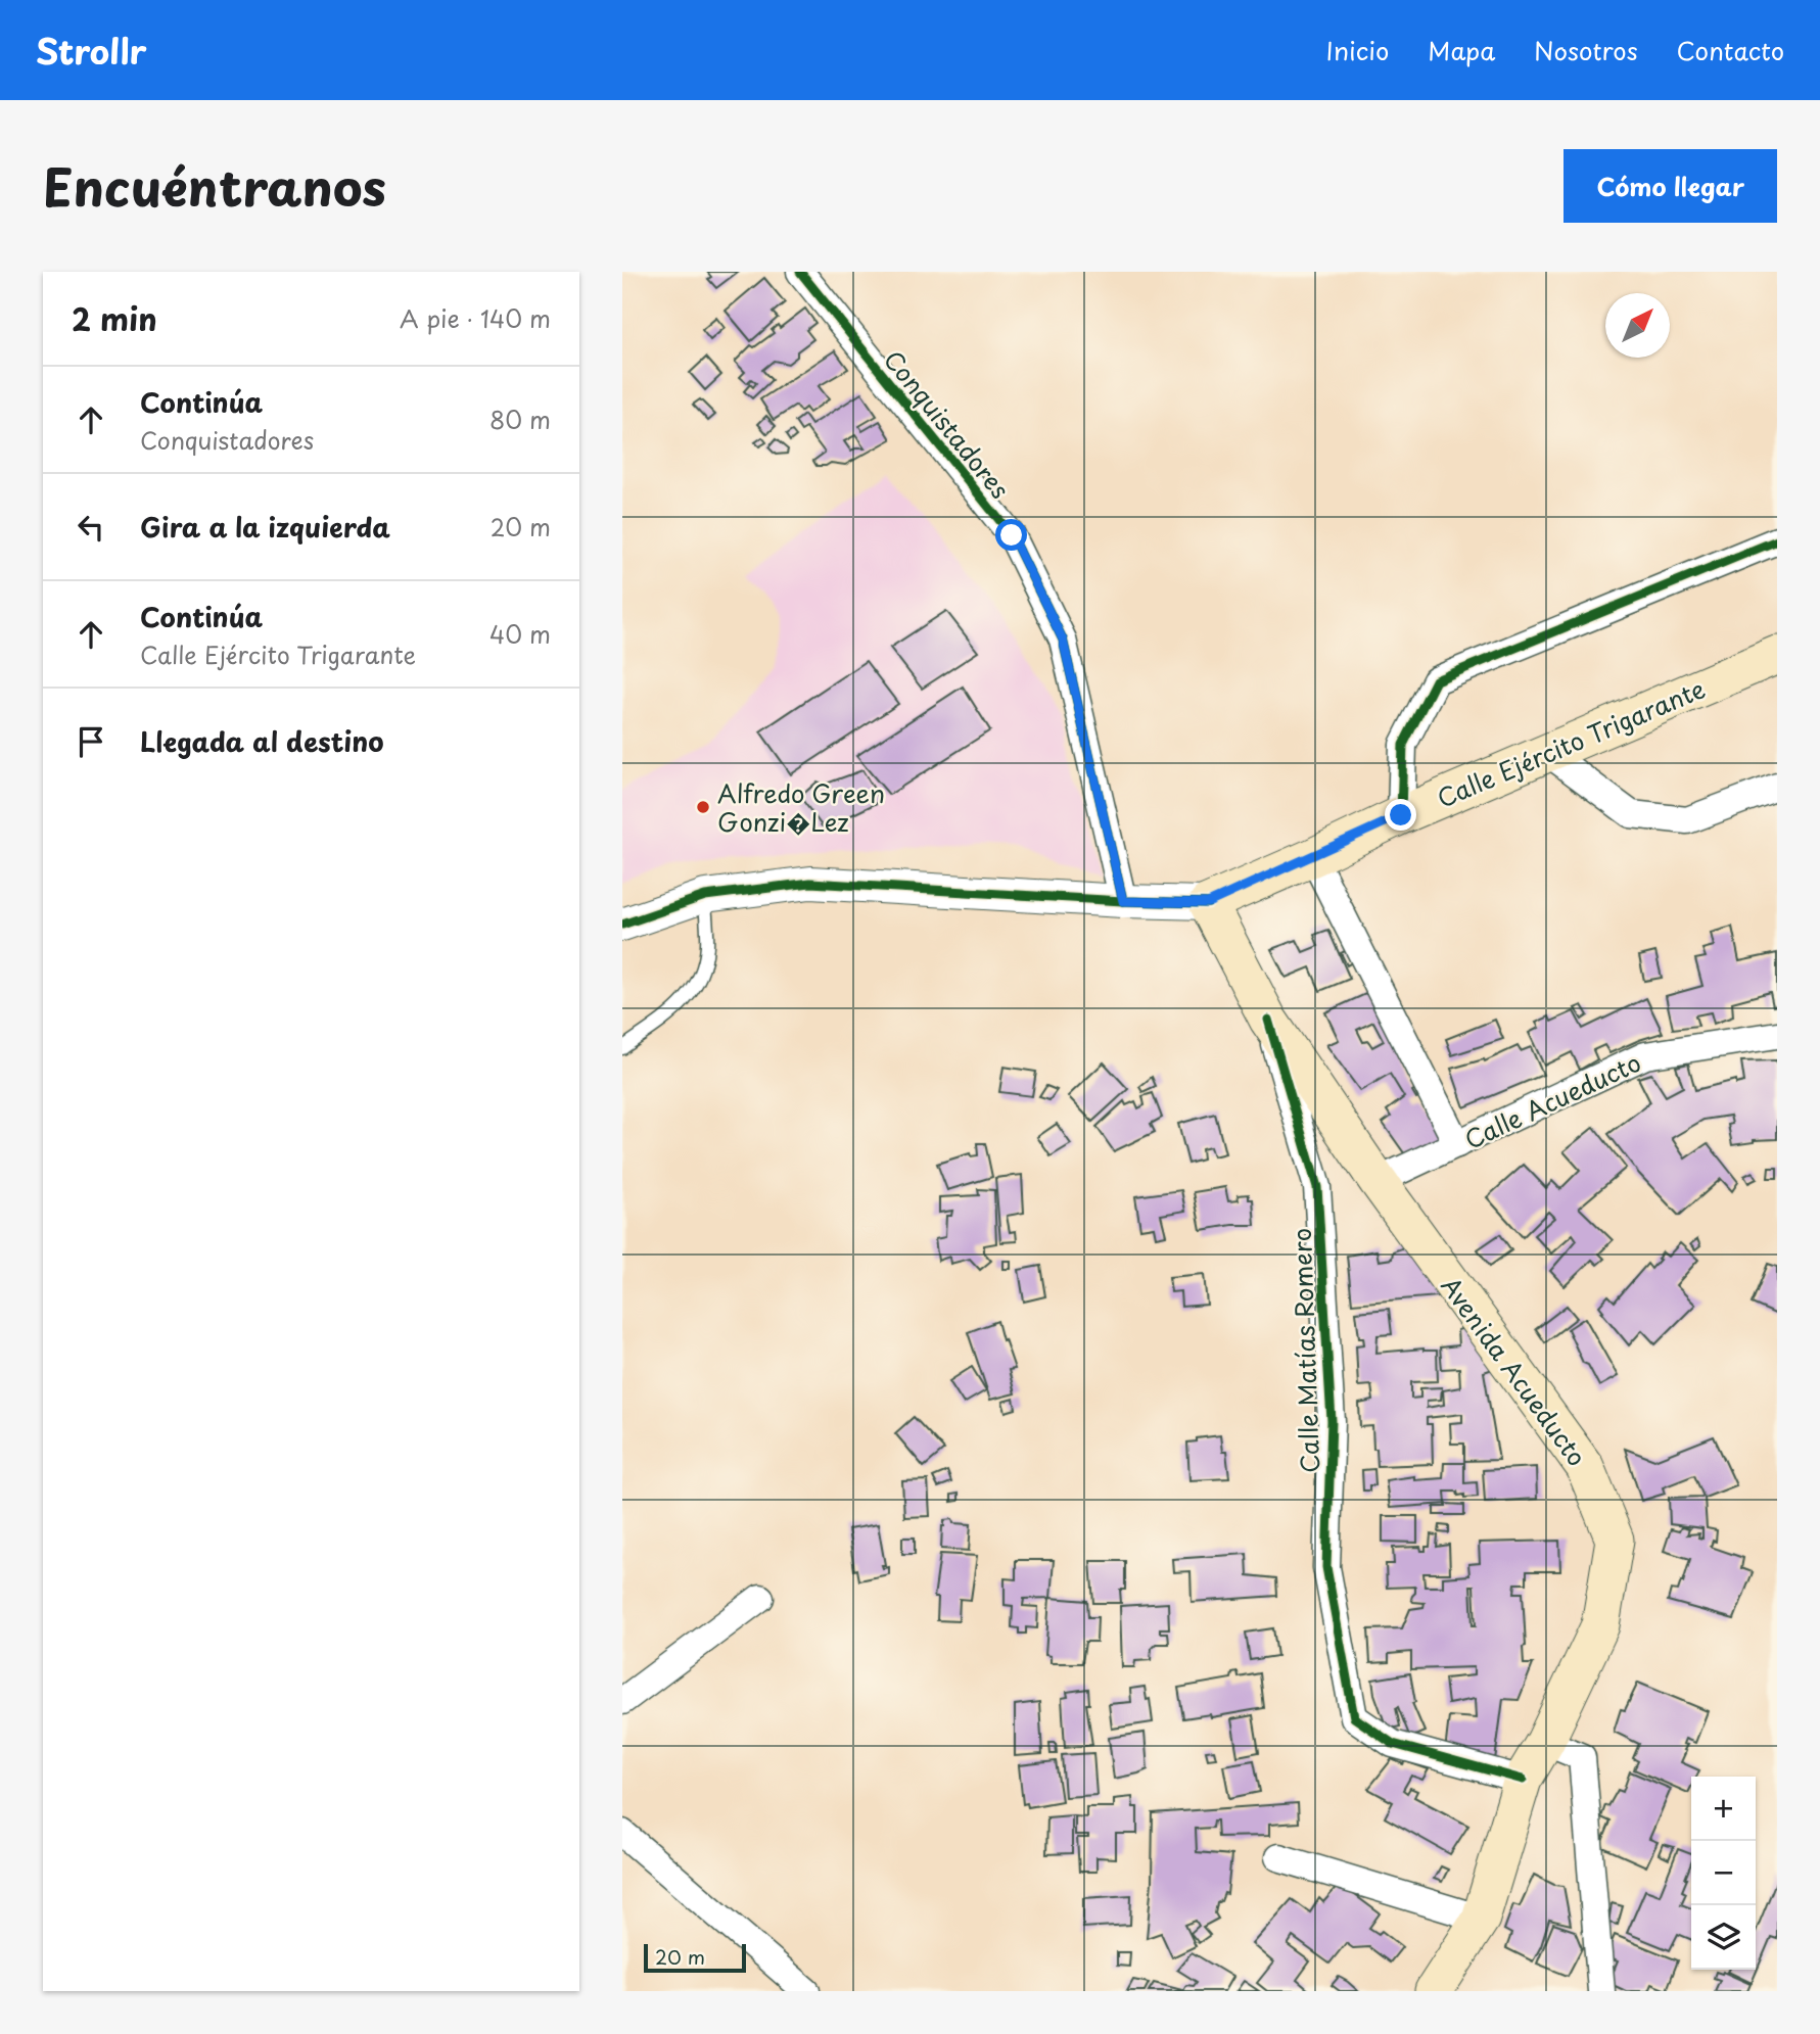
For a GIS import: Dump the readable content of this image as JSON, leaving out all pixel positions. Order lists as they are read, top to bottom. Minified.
{"streets":{"main road":["Calle Ejército Trigarante","Avenida Acueducto"],"street":["Conquistadores","Calle Acueducto","Calle Matías Romero"]},"crossings":[["Calle Ejército Trigarante","Avenida Acueducto"],["Calle Acueducto","Avenida Acueducto"],["Calle Matías Romero","Avenida Acueducto"]],"places":["Alfredo Green Gonzi�Lez"],"scale_bar":"20 m","north":"top right","page":{"header":"Strollr","nav":["Inicio","Mapa","Nosotros","Contacto"],"title":"Encuéntranos","buttons":"Cómo llegar","heading":["2 min","A pie · 140 m"],"list":[["Continúa","Conquistadores","80 m"],["Gira a la izquierda","20 m"],["Continúa","Calle Ejército Trigarante","40 m"],"Llegada al destino"],"map_buttons":["+","−"],"scale":"20 m"}}
